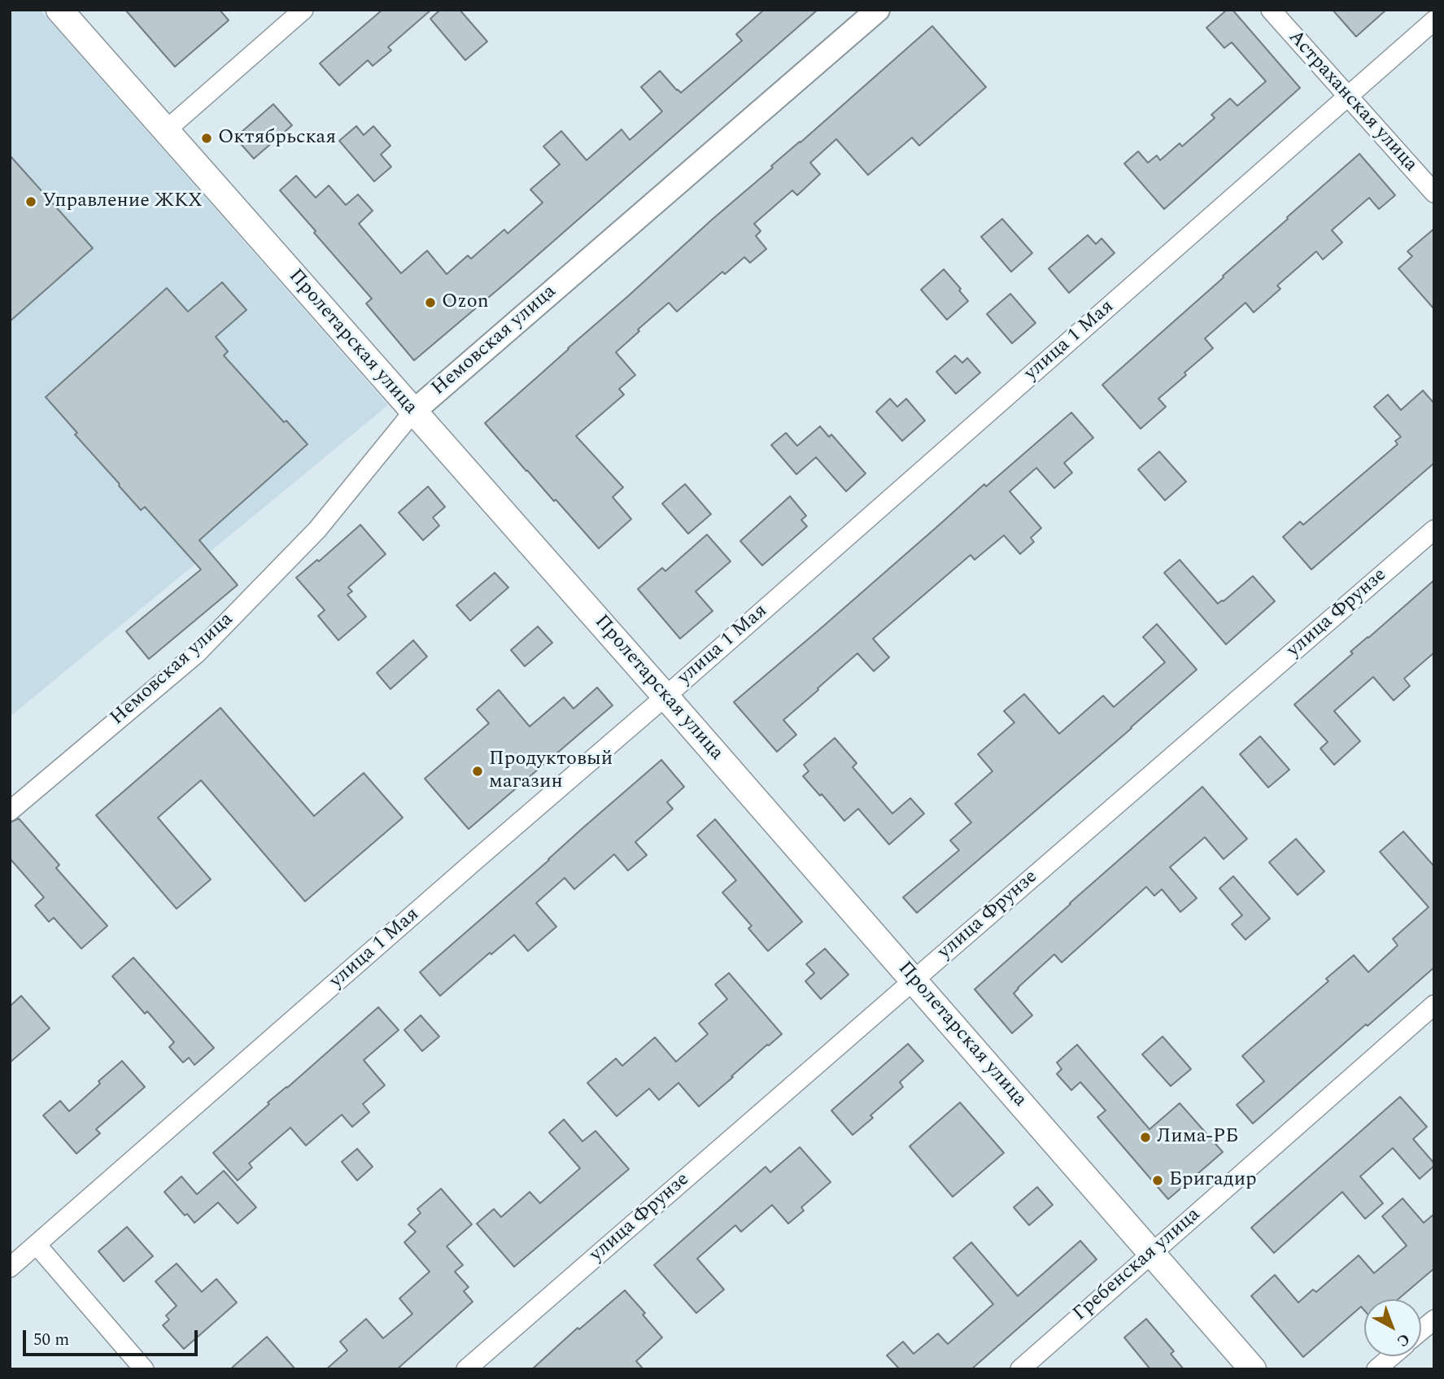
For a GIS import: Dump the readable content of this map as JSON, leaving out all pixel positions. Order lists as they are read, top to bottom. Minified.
{"streets":{"main road":["Пролетарская улица"],"street":["Астраханская улица","Немовская улица","улица 1 Мая","улица Фрунзе","Гребенская улица"]},"crossings":[["Астраханская улица","улица 1 Мая"],["Немовская улица","Пролетарская улица"],["улица 1 Мая","Пролетарская улица"],["Пролетарская улица","улица Фрунзе"],["Пролетарская улица","Гребенская улица"]],"places":["Октябрьская","Управление ЖКХ","Ozon","Продуктовый магазин","Лима-РБ","Бригадир"],"scale_bar":"50 m","north":"bottom right"}
